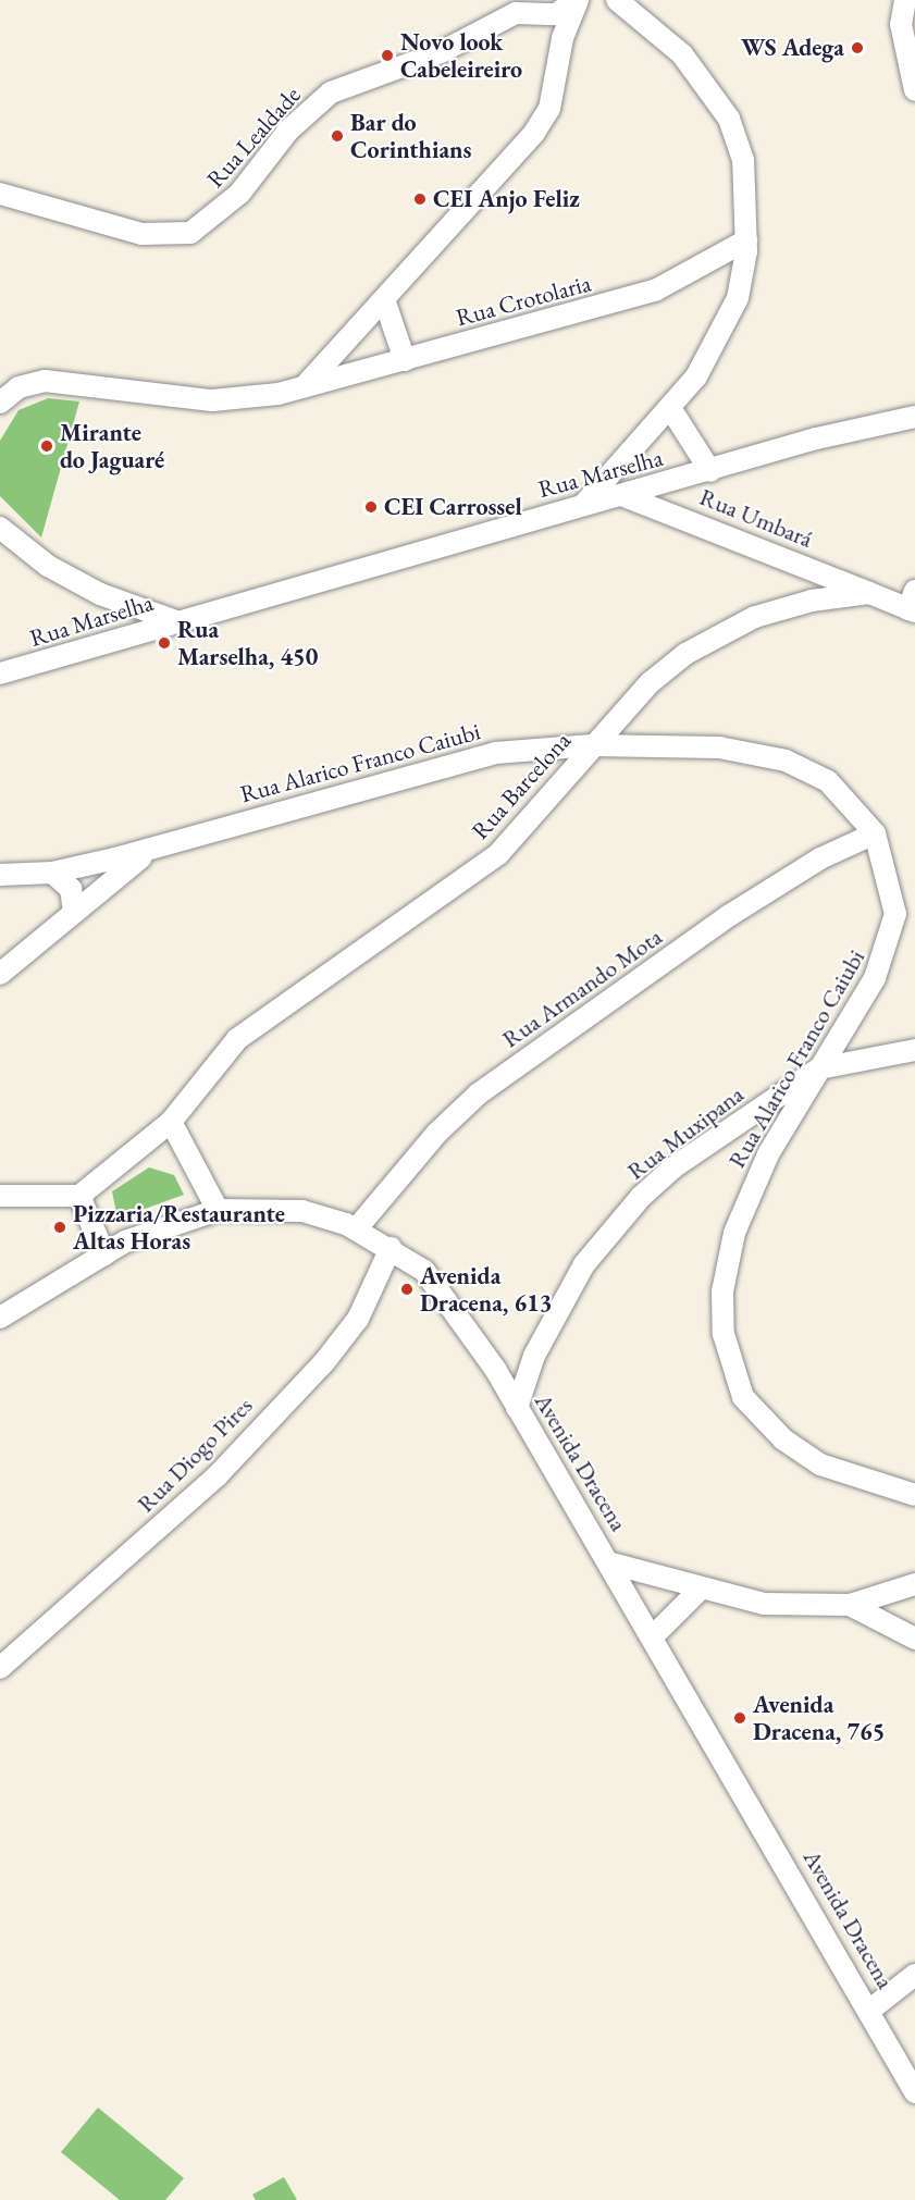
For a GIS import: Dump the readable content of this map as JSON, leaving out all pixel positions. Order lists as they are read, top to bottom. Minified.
{"streets":{"street":["Rua Lealdade","Rua Crotolaria","Rua Marselha","Rua Umbará","Rua Alarico Franco Caiubi","Rua Barcelona","Rua Armando Mota","Rua Muxipana","Rua Diogo Pires","Avenida Dracena"]},"crossings":[["Rua Marselha","Rua Umbará"],["Rua Umbará","Rua Barcelona"],["Rua Alarico Franco Caiubi","Rua Barcelona"],["Rua Alarico Franco Caiubi","Rua Armando Mota"],["Rua Alarico Franco Caiubi","Rua Muxipana"],["Rua Armando Mota","Avenida Dracena"],["Rua Muxipana","Avenida Dracena"],["Rua Diogo Pires","Avenida Dracena"]],"places":["WS Adega","Novo look Cabeleireiro","Bar do Corinthians","CEI Anjo Feliz","Mirante do Jaguaré","CEI Carrossel","Rua Marselha, 450","Pizzaria/Restaurante Altas Horas","Avenida Dracena, 613","Avenida Dracena, 765"]}
